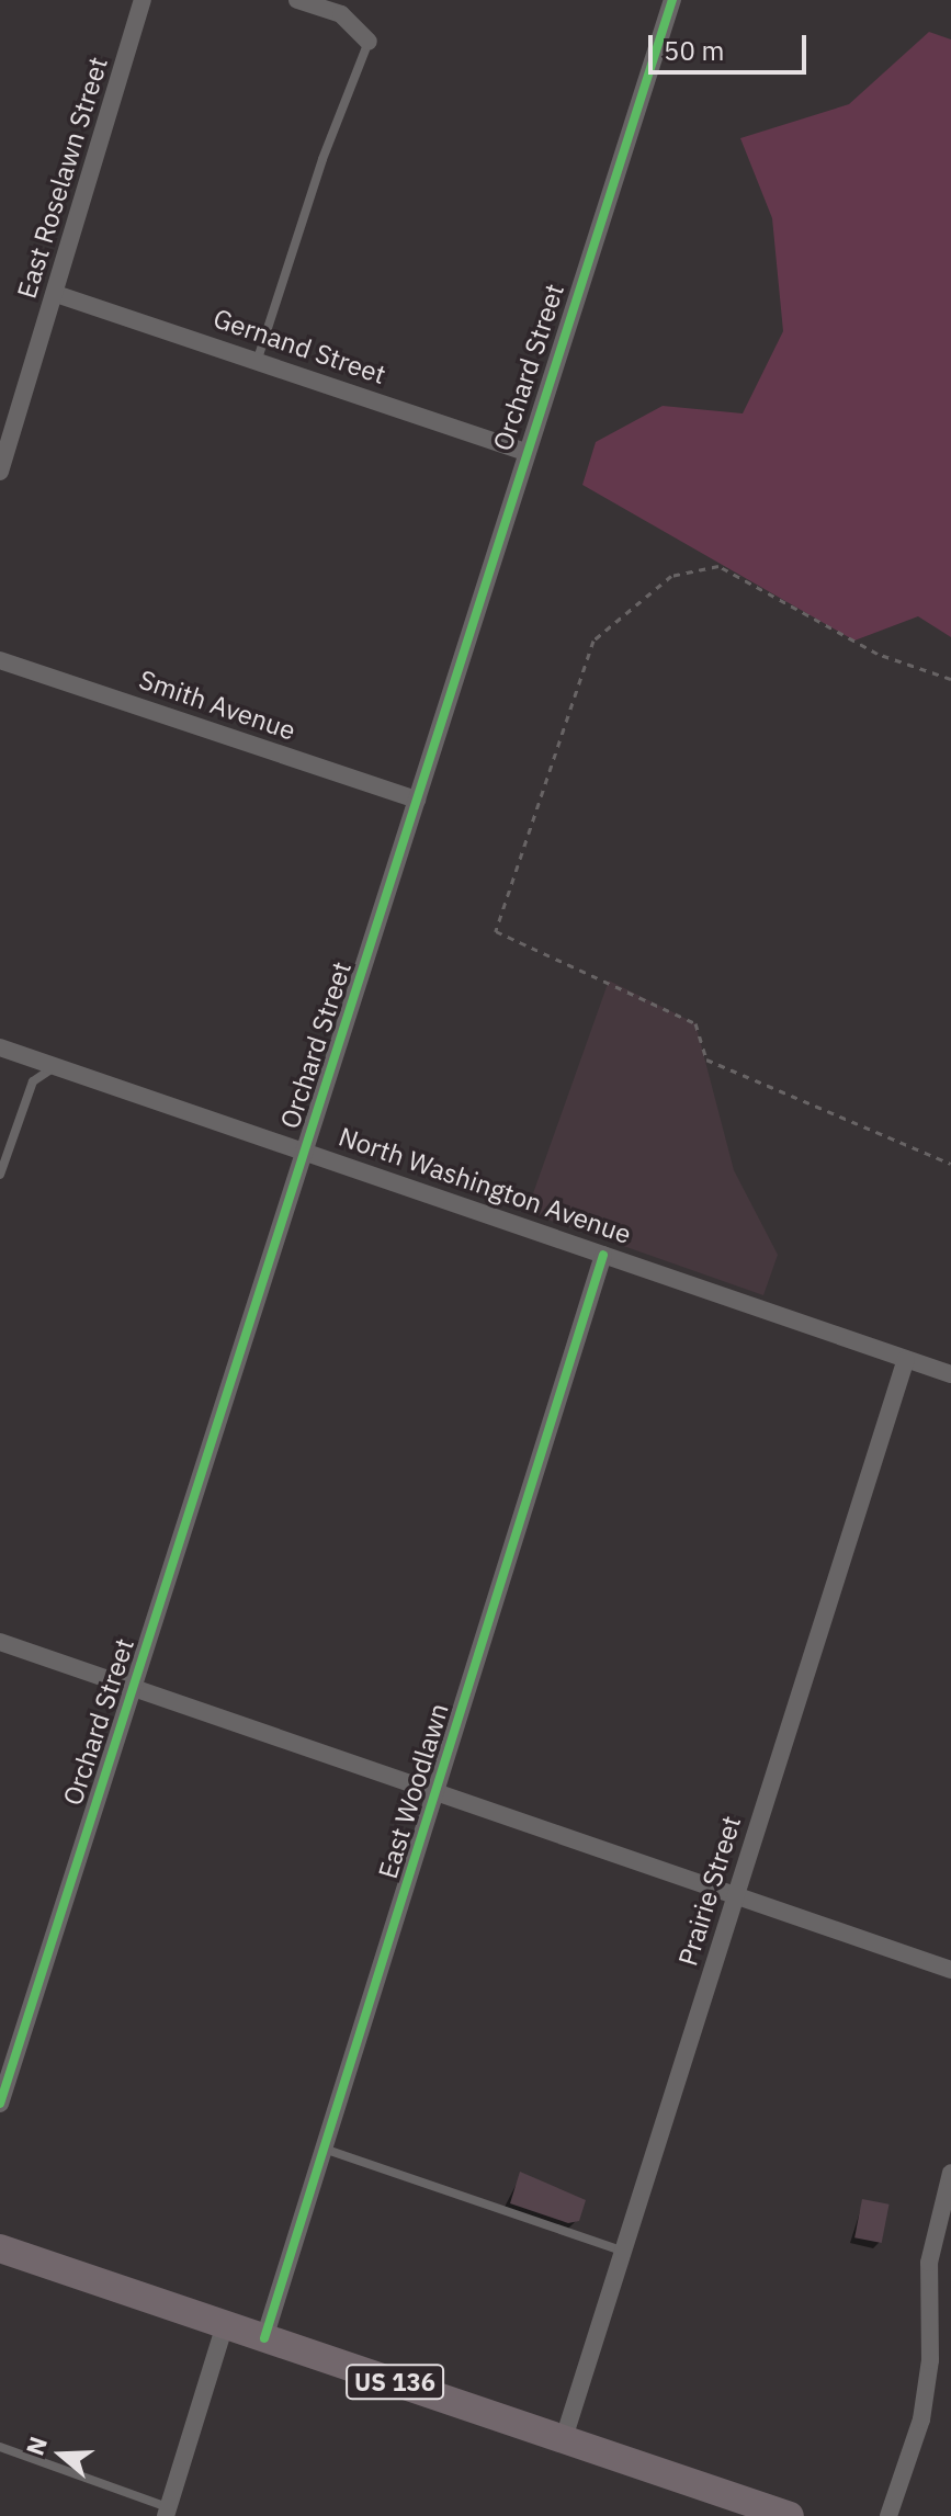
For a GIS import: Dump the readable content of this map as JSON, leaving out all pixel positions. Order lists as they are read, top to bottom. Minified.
{"streets":{"main road":["US 136"],"street":["East Roselawn Street","Gernand Street","Orchard Street","Smith Avenue","North Washington Avenue","East Woodlawn","Prairie Street"]},"crossings":[["East Roselawn Street","Gernand Street"],["Gernand Street","Orchard Street"],["Orchard Street","Smith Avenue"],["Orchard Street","North Washington Avenue"],["North Washington Avenue","East Woodlawn"],["North Washington Avenue","Prairie Street"],["East Woodlawn","US 136"],["Prairie Street","US 136"]],"scale_bar":"50 m","north":"left"}
